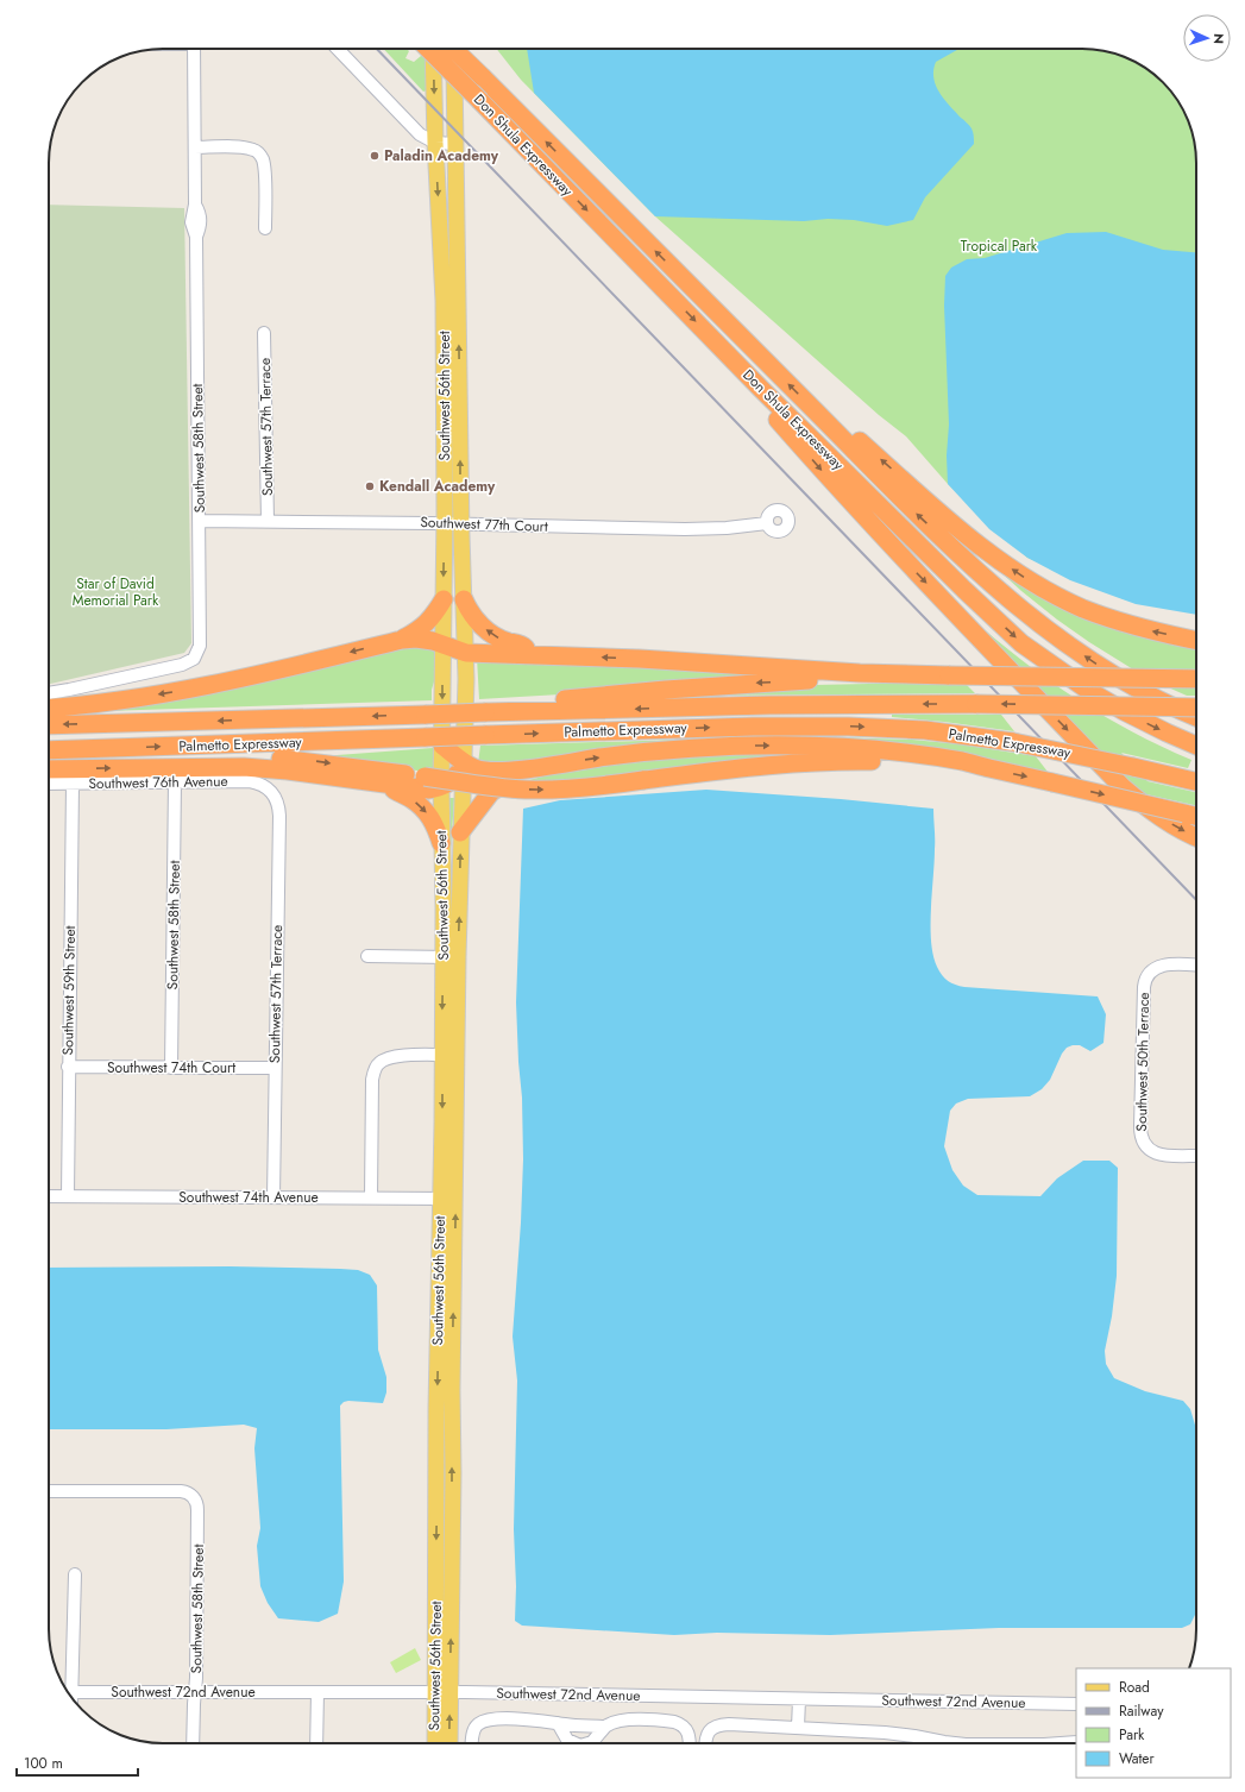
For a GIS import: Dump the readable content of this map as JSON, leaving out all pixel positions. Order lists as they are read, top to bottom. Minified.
{"streets":{"highway":["Don Shula Expressway","Palmetto Expressway"],"main road":["Southwest 56th Street"],"street":["Southwest 57th Terrace","Southwest 58th Street","Southwest 77th Court","Southwest 76th Avenue","Southwest 59th Street","Southwest 50th Terrace","Southwest 74th Court","Southwest 74th Avenue","Southwest 72nd Avenue"]},"crossings":[["Southwest 56th Street","Southwest 77th Court"],["Southwest 56th Street","Southwest 74th Avenue"],["Southwest 56th Street","Southwest 72nd Avenue"],["Southwest 57th Terrace","Southwest 77th Court"],["Southwest 57th Terrace","Southwest 76th Avenue"],["Southwest 57th Terrace","Southwest 74th Court"],["Southwest 57th Terrace","Southwest 74th Avenue"],["Southwest 58th Street","Southwest 77th Court"],["Southwest 58th Street","Southwest 76th Avenue"],["Southwest 58th Street","Southwest 74th Court"],["Southwest 58th Street","Southwest 72nd Avenue"],["Southwest 76th Avenue","Southwest 59th Street"],["Southwest 59th Street","Southwest 74th Court"],["Southwest 59th Street","Southwest 74th Avenue"]],"parks":["Tropical Park","Star of David Memorial Park"],"places":["Paladin Academy","Kendall Academy"],"legend":["Road","Railway","Park","Water"],"scale_bar":"100 m","north":"right"}
